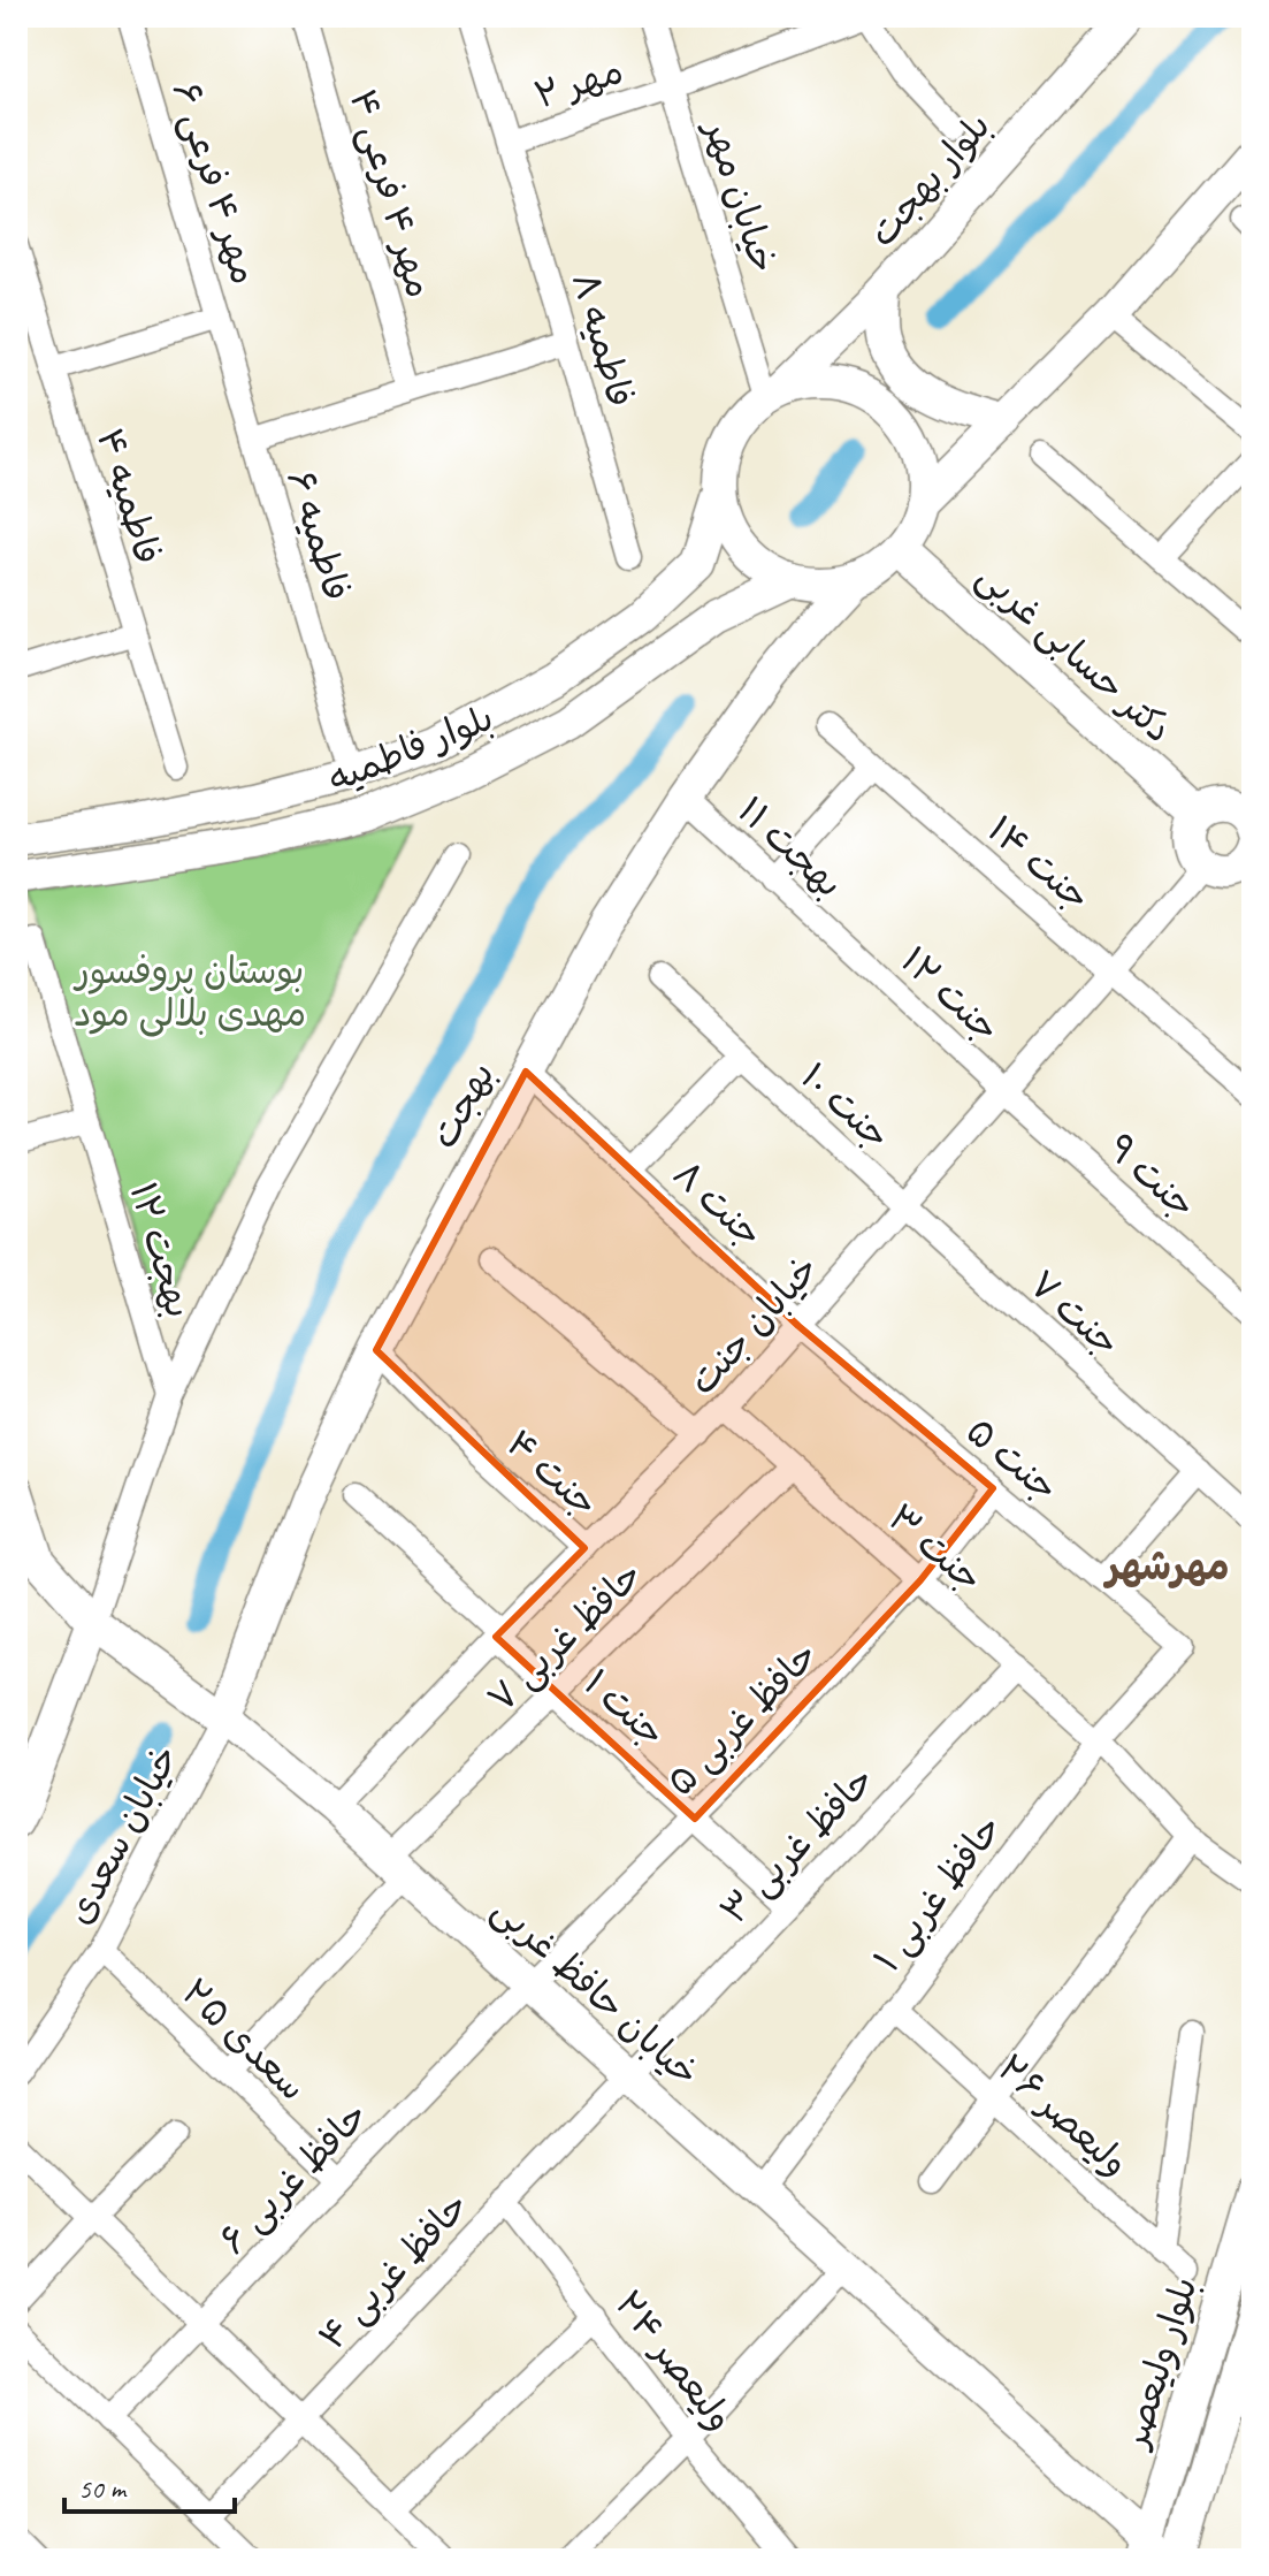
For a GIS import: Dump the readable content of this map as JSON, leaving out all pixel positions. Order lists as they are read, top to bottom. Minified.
{"streets":{"main road":["بلوار بهجت","دکتر حسابی غربی","بلوار فاطمیه","بهجت","خیابان حافظ غربی","بلوار ولیعصر"],"street":["مهر ۲","مهر ۴ فرعی ۶","مهر ۴ فرعی ۴","خیابان مهر","فاطمیه ۸","فاطمیه ۴","فاطمیه ۶","بهجت ۱۱","جنت ۱۴","جنت ۱۲","جنت ۱۰","جنت ۹","جنت ۸","بهجت ۱۲","جنت ۷","خیابان جنت","جنت ۵","جنت ۴","جنت ۳","حافظ غربی ۷","جنت ۱","حافظ غربی ۵","خیابان سعدی","حافظ غربی ۳","حافظ غربی ۱","سعدی ۲۵","ولیعصر ۲۶","حافظ غربی ۶","حافظ غربی ۴","ولیعصر ۲۴"]},"crossings":[["مهر ۲","خیابان مهر"],["مهر ۲","فاطمیه ۸"],["بلوار بهجت","خیابان مهر"],["بلوار بهجت","دکتر حسابی غربی"],["بلوار بهجت","بلوار فاطمیه"],["بلوار بهجت","بهجت"],["مهر ۴ فرعی ۶","فاطمیه ۶"],["خیابان مهر","دکتر حسابی غربی"],["خیابان مهر","بلوار فاطمیه"],["خیابان مهر","بهجت"],["فاطمیه ۶","بلوار فاطمیه"],["دکتر حسابی غربی","بلوار فاطمیه"],["دکتر حسابی غربی","بهجت"],["دکتر حسابی غربی","خیابان جنت"],["بلوار فاطمیه","بهجت"],["بهجت ۱۱","جنت ۱۲"],["بهجت ۱۱","بهجت"],["جنت ۱۴","خیابان جنت"],["جنت ۱۲","جنت ۹"],["جنت ۱۲","خیابان جنت"],["بهجت","جنت ۸"],["بهجت","جنت ۴"],["بهجت","خیابان سعدی"],["بهجت","خیابان حافظ غربی"],["جنت ۱۰","جنت ۷"],["جنت ۱۰","خیابان جنت"],["جنت ۹","خیابان جنت"],["جنت ۸","خیابان جنت"],["جنت ۸","جنت ۵"],["جنت ۷","خیابان جنت"],["خیابان جنت","جنت ۵"],["خیابان جنت","جنت ۴"],["خیابان جنت","جنت ۳"],["خیابان جنت","جنت ۱"],["خیابان جنت","خیابان حافظ غربی"],["جنت ۵","حافظ غربی ۵"],["جنت ۵","حافظ غربی ۱"],["جنت ۳","حافظ غربی ۷"],["جنت ۳","حافظ غربی ۵"],["جنت ۳","حافظ غربی ۳"],["جنت ۳","حافظ غربی ۱"],["حافظ غربی ۷","جنت ۱"],["حافظ غربی ۷","خیابان حافظ غربی"],["حافظ غربی ۷","سعدی ۲۵"],["جنت ۱","حافظ غربی ۵"],["جنت ۱","حافظ غربی ۳"],["حافظ غربی ۵","خیابان حافظ غربی"],["حافظ غربی ۵","حافظ غربی ۶"],["خیابان سعدی","خیابان حافظ غربی"],["خیابان سعدی","سعدی ۲۵"],["حافظ غربی ۳","خیابان حافظ غربی"],["حافظ غربی ۳","حافظ غربی ۴"],["حافظ غربی ۱","خیابان حافظ غربی"],["حافظ غربی ۱","ولیعصر ۲۶"],["خیابان حافظ غربی","حافظ غربی ۶"],["خیابان حافظ غربی","حافظ غربی ۴"],["خیابان حافظ غربی","بلوار ولیعصر"],["سعدی ۲۵","حافظ غربی ۶"],["حافظ غربی ۴","ولیعصر ۲۴"]],"districts":["مهرشهر"],"parks":["بوستان پروفسور مهدی بلالی مود"],"scale_bar":"50 m"}
